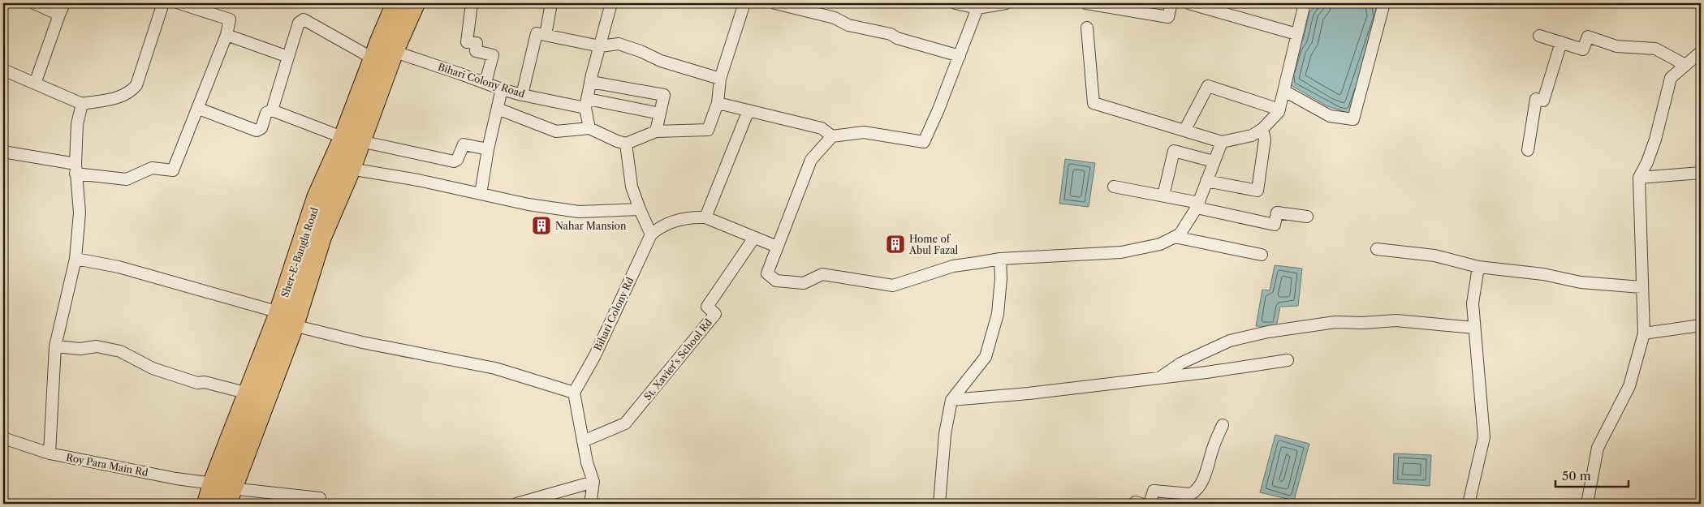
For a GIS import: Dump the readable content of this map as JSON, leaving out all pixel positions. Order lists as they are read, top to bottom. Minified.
{"streets":{"highway":["Sher-E-Bangla Road"],"street":["Bihari Colony Road","Bihari Colony Rd","St. Xavier's School Rd","Roy Para Main Rd"]},"crossings":[["Bihari Colony Road","Sher-E-Bangla Road"],["Sher-E-Bangla Road","Roy Para Main Rd"]],"places":{"building":["Nahar Mansion","Home of Abul Fazal"]},"scale_bar":"50 m"}
